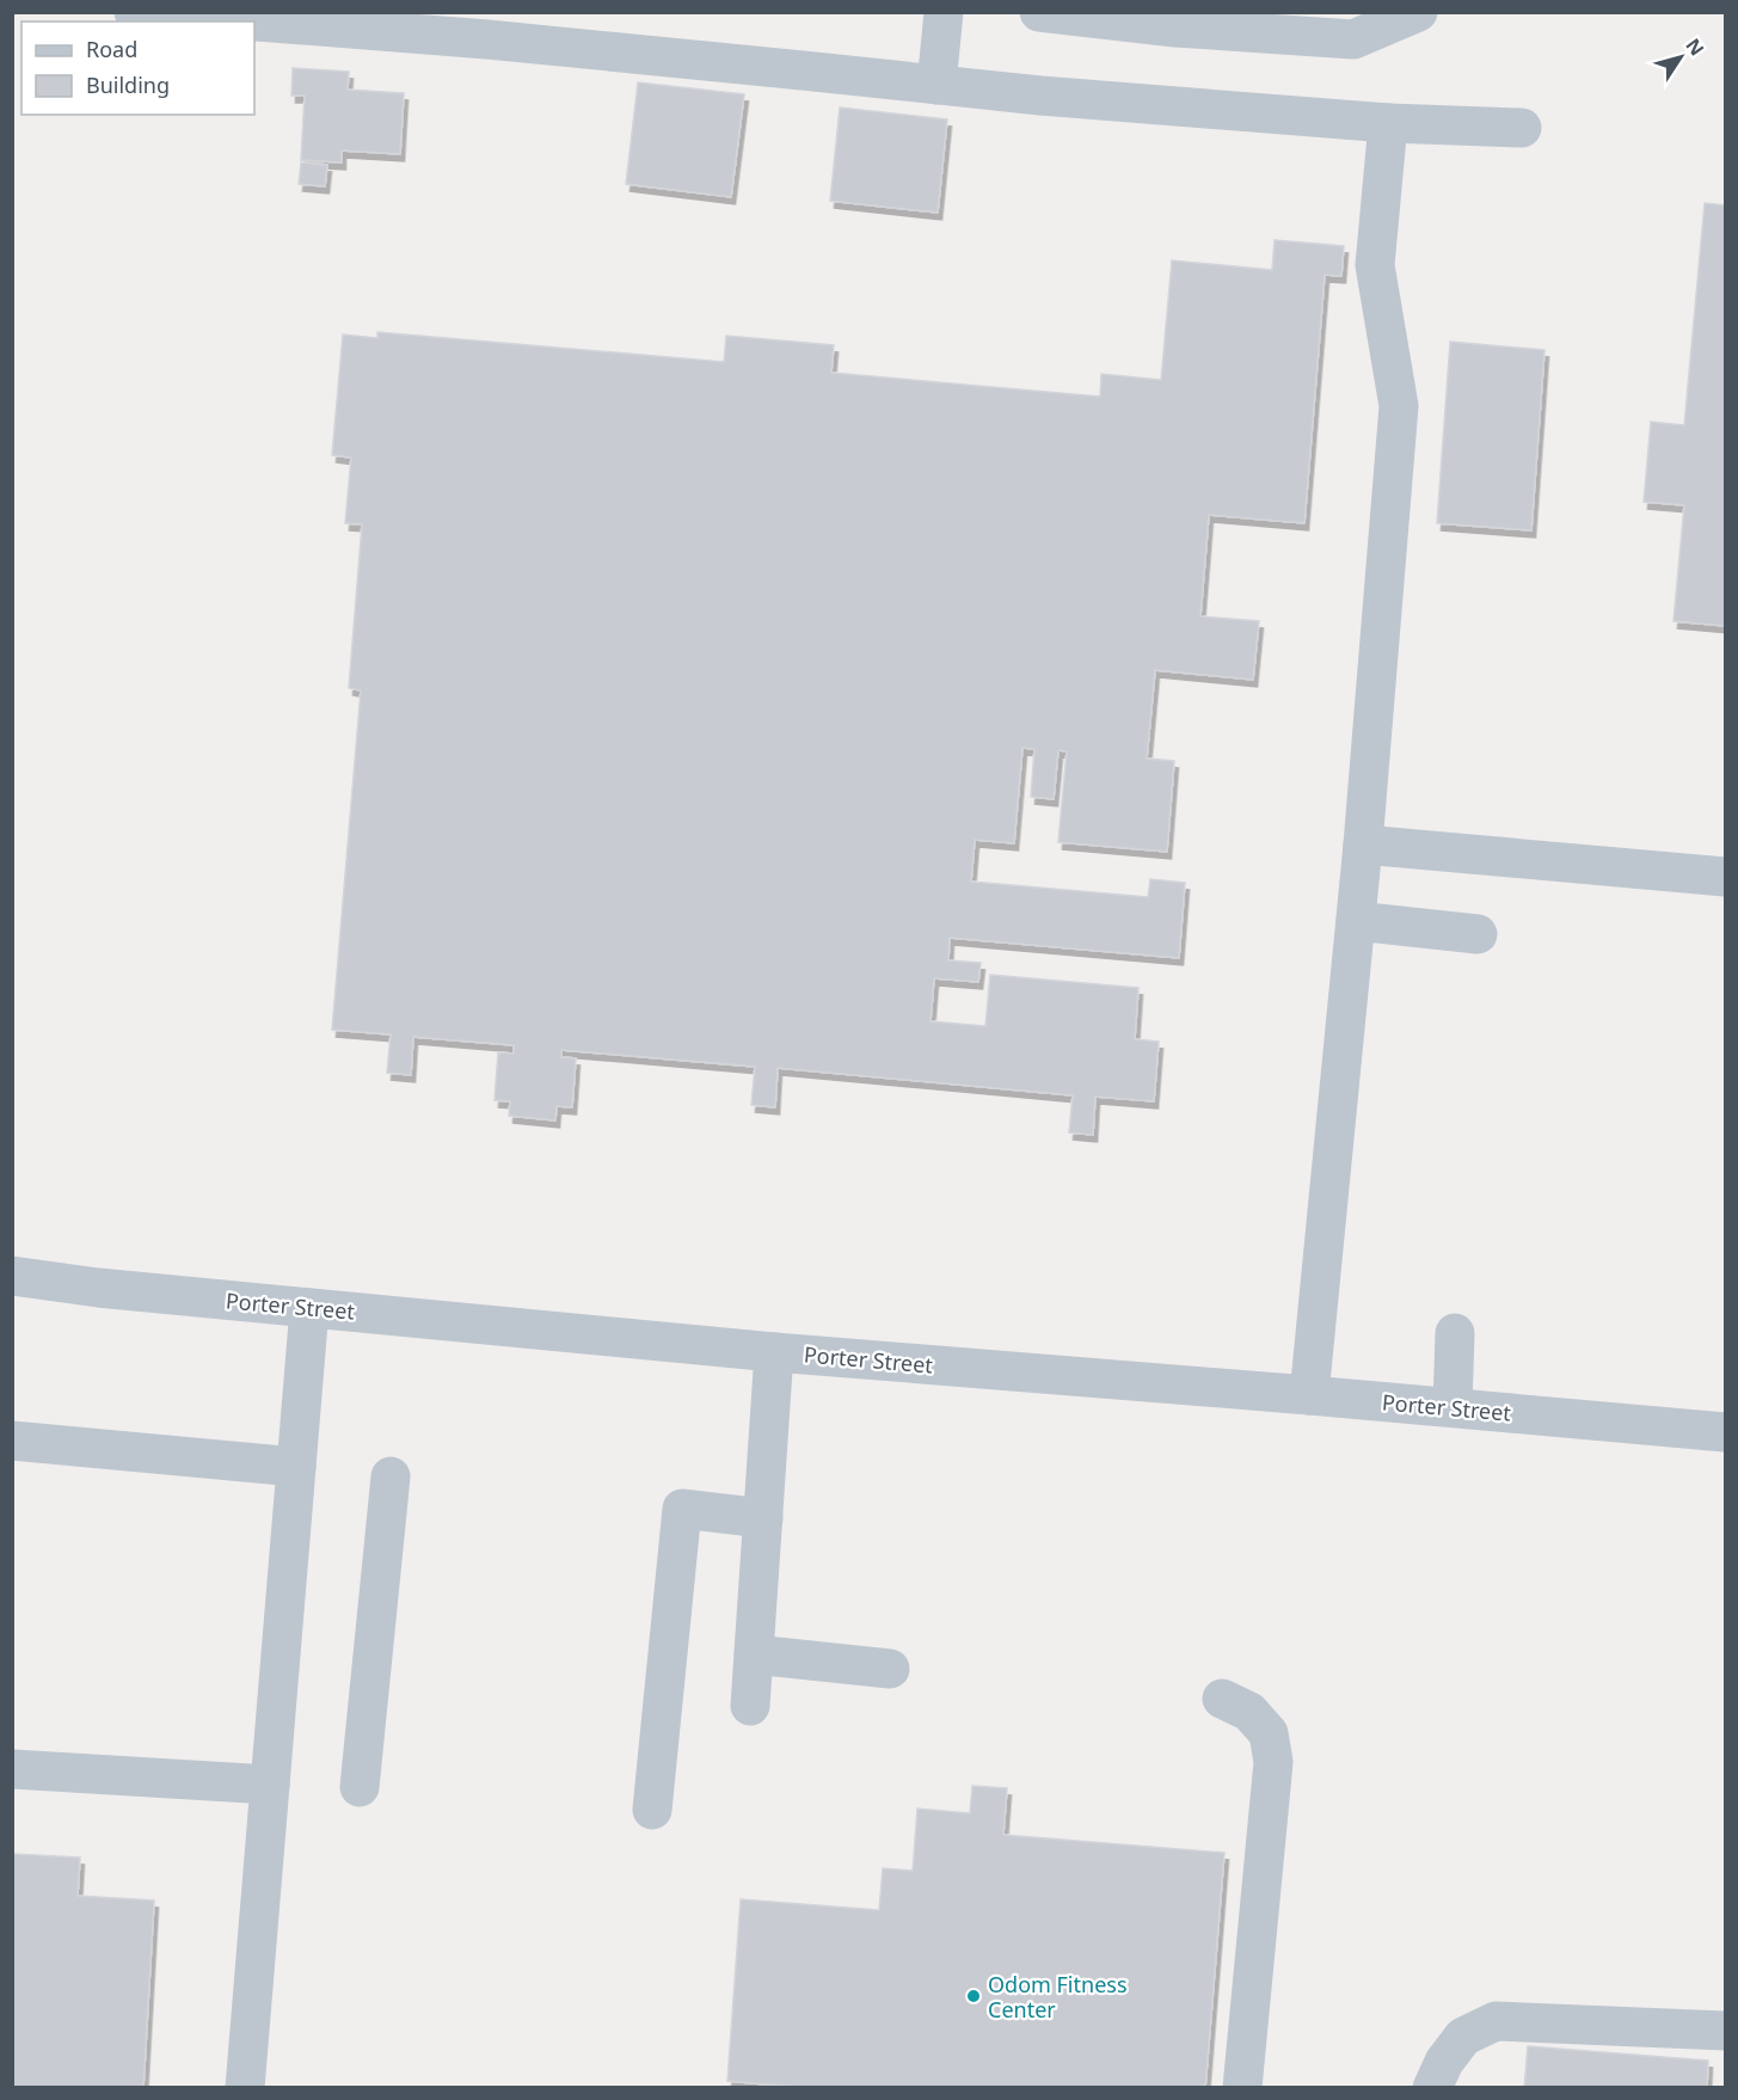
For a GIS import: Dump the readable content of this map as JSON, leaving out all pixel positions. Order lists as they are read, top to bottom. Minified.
{"streets":{"street":["Porter Street"]},"places":["Odom Fitness Center"],"legend":["Road","Building"],"north":"top right"}
